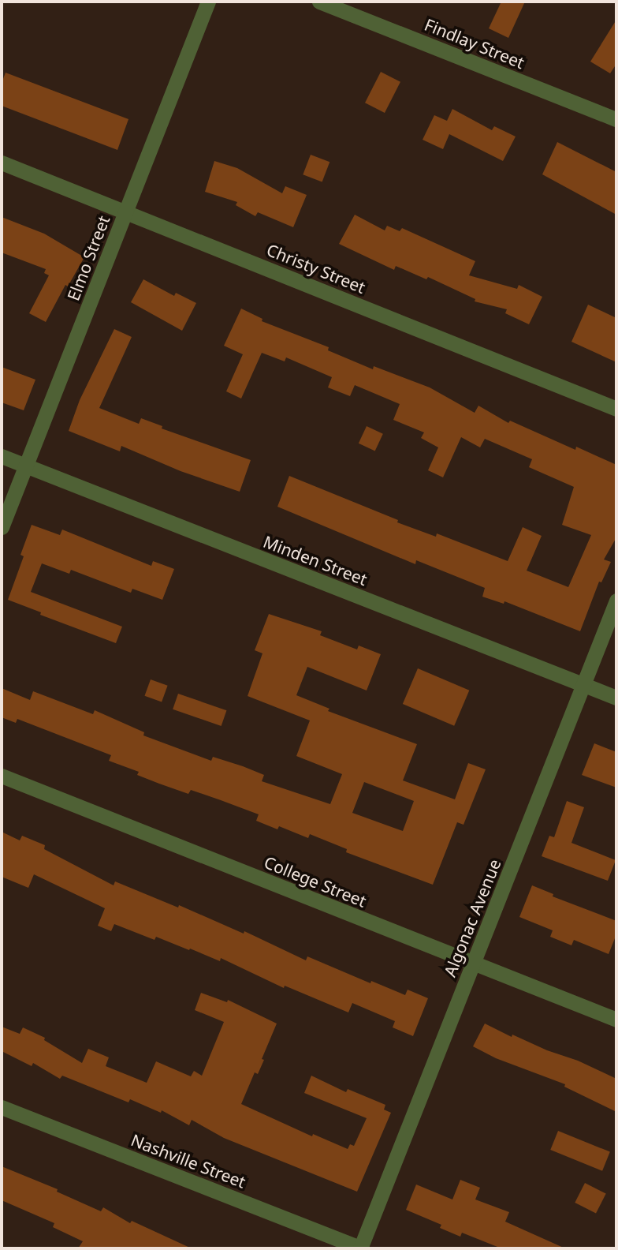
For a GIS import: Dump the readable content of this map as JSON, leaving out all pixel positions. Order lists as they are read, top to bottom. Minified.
{"streets":{"street":["Findlay Street","Elmo Street","Christy Street","Minden Street","College Street","Algonac Avenue","Nashville Street"]},"crossings":[["Elmo Street","Christy Street"],["Elmo Street","Minden Street"],["Minden Street","Algonac Avenue"],["College Street","Algonac Avenue"],["Algonac Avenue","Nashville Street"]]}
